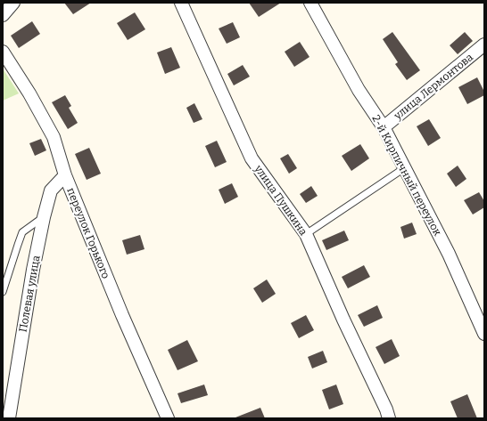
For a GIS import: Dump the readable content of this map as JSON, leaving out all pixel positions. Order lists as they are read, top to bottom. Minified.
{"streets":{"street":["улица Лермонтова","2-й Кирпичный переулок","улица Пушкина","переулок Горького","Полевая улица"]},"crossings":[["улица Лермонтова","2-й Кирпичный переулок"],["переулок Горького","Полевая улица"]]}
